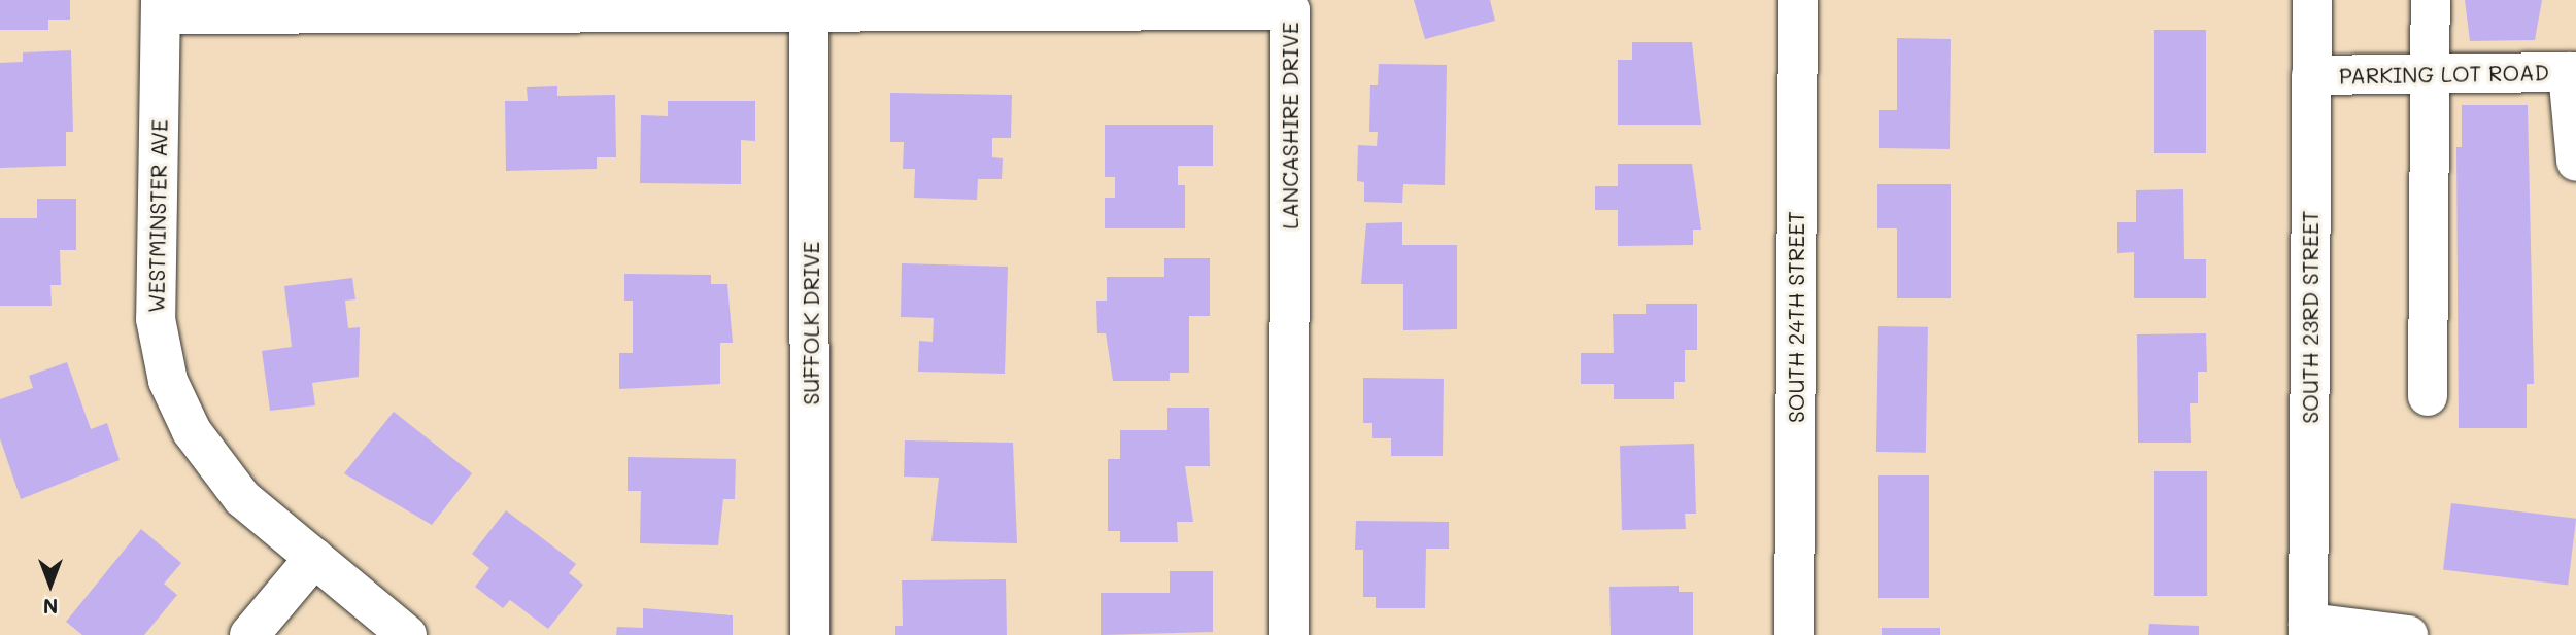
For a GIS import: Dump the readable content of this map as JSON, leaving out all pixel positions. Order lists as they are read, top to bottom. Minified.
{"streets":{"street":["PARKING LOT ROAD","LANCASHIRE DRIVE","WESTMINSTER AVE","SOUTH 24TH STREET","SOUTH 23RD STREET","SUFFOLK DRIVE"]},"crossings":[["PARKING LOT ROAD","SOUTH 23RD STREET"],["LANCASHIRE DRIVE","WESTMINSTER AVE"],["LANCASHIRE DRIVE","SUFFOLK DRIVE"]],"north":"bottom"}
